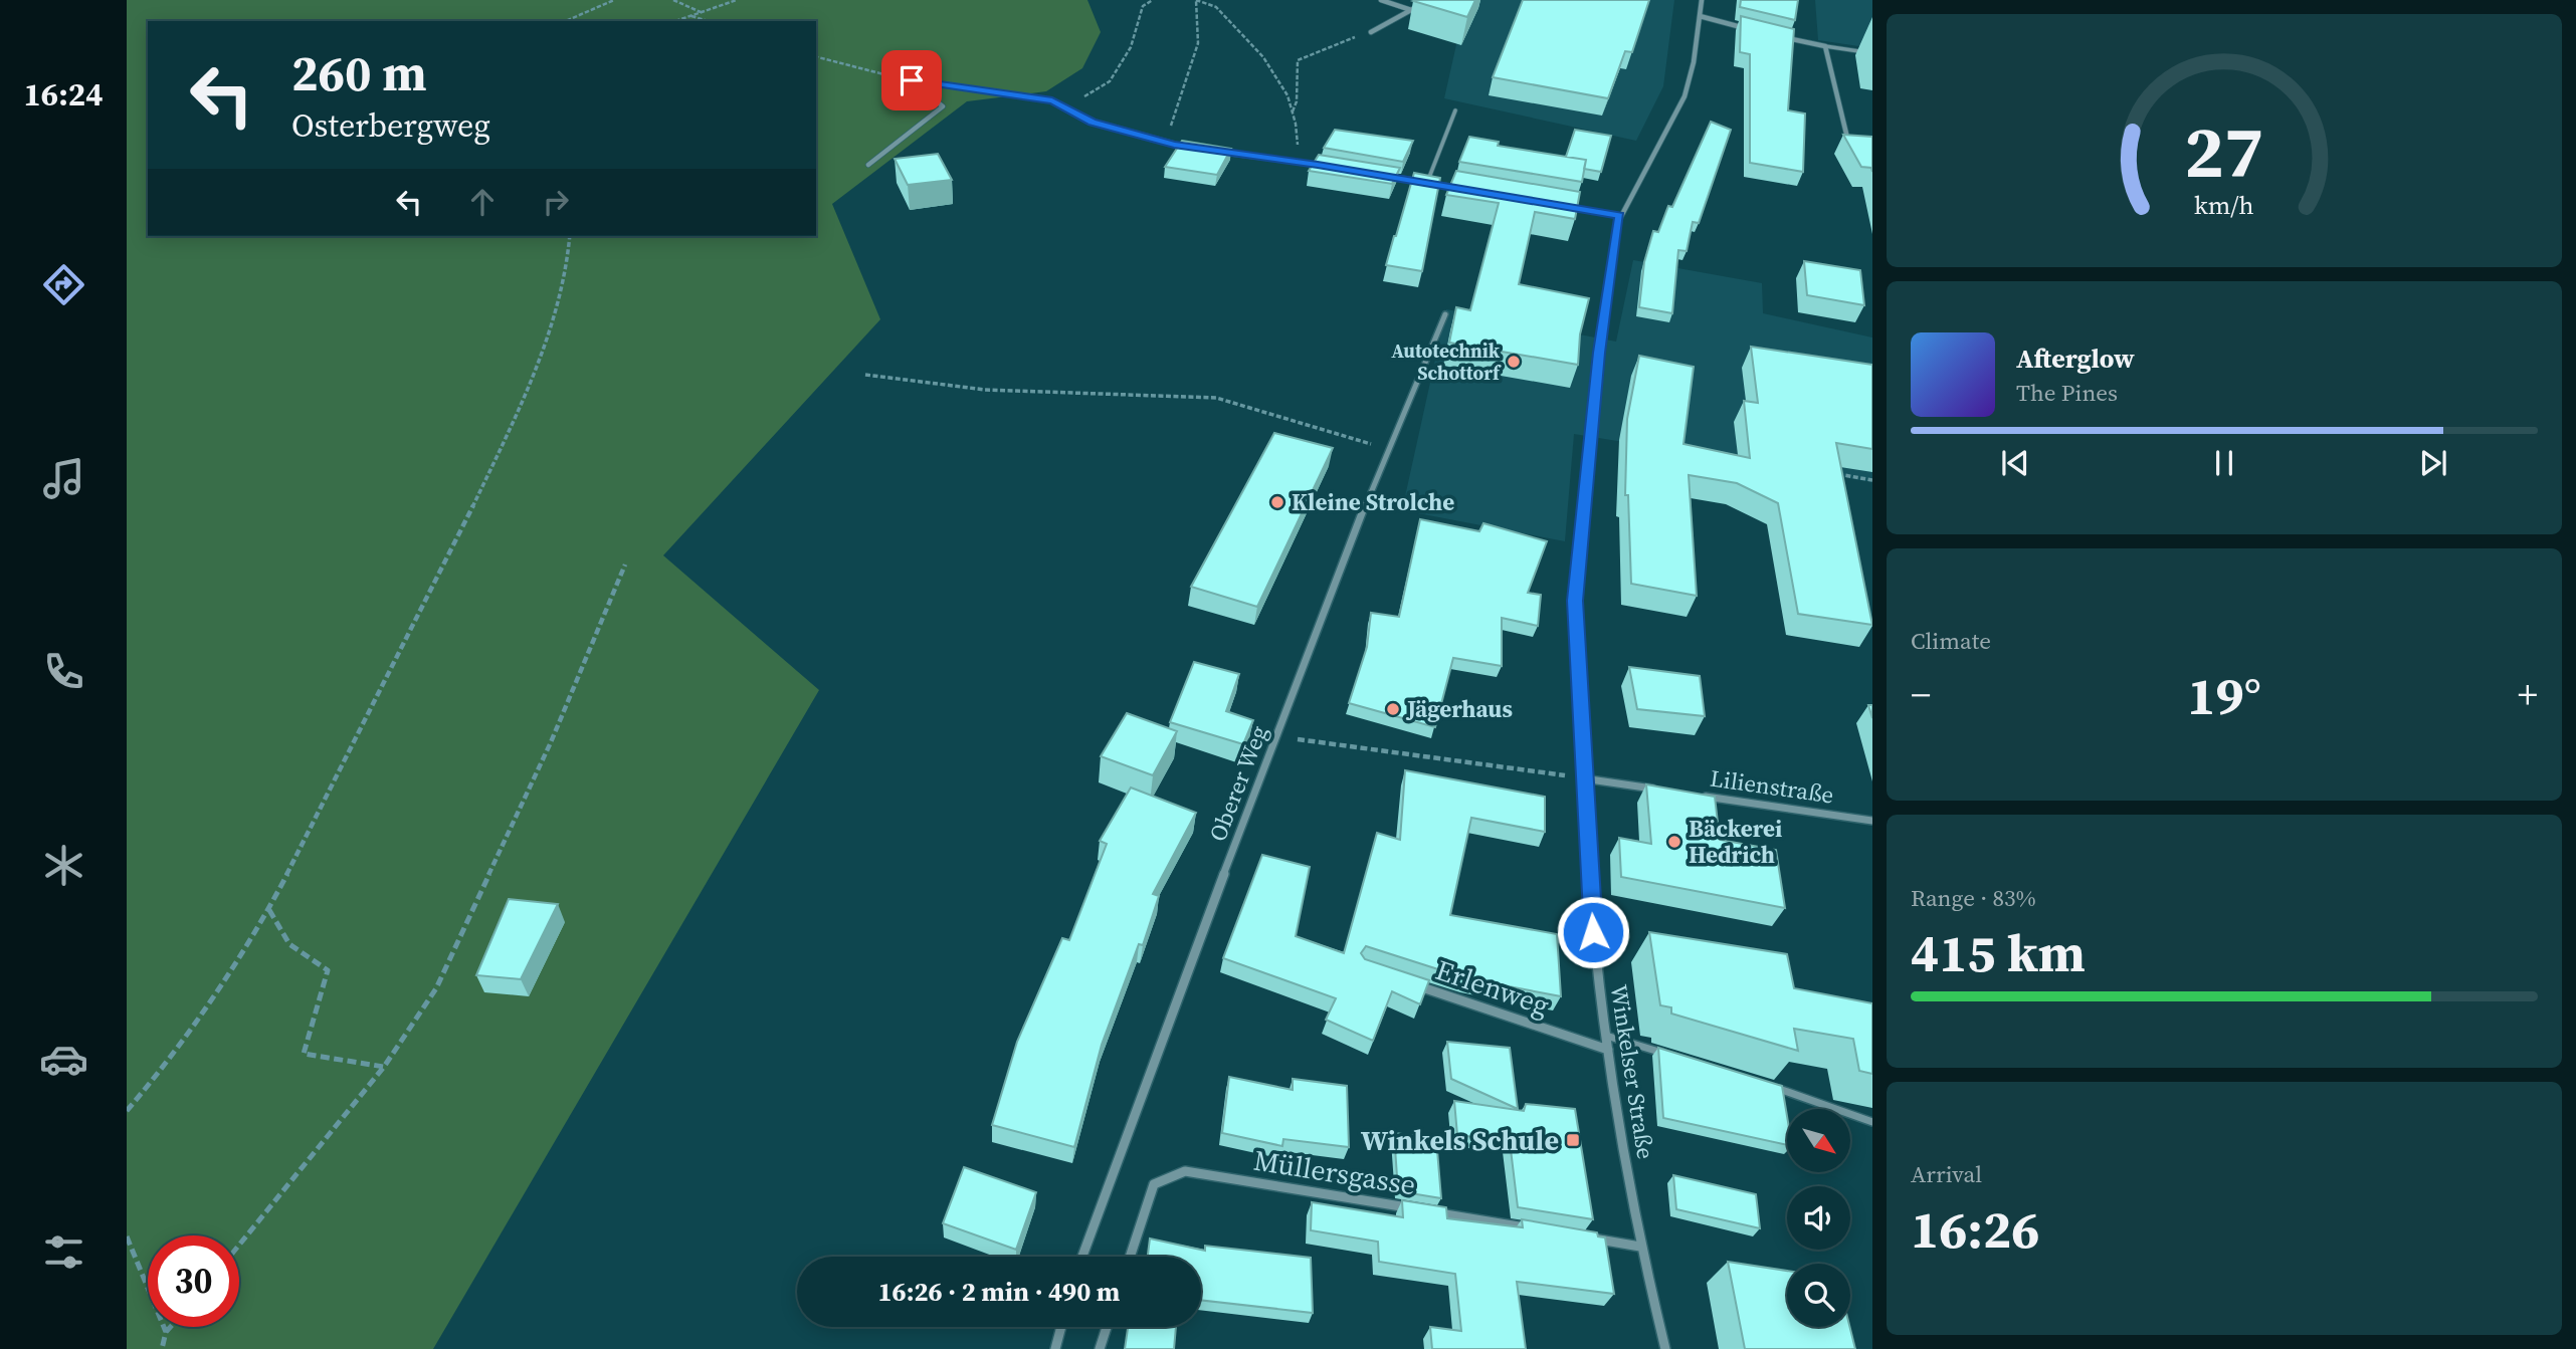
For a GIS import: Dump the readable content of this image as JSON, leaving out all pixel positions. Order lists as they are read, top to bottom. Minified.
{"streets":{"street":["Oberer Weg","Lilienstraße","Erlenweg","Winkelser Straße","Müllersgasse"]},"crossings":[["Erlenweg","Winkelser Straße"]],"places":{"other":["Autotechnik Schottorf","Kleine Strolche","Jägerhaus","Bäckerei Hedrich"],"transit":["Winkels Schule"]},"north":"bottom right","page":{"tabs":"16:24","turn":["260 m","Osterbergweg"],"song":["Afterglow","The Pines"],"tile":["Climate",["Range · 83%","415 km"],["Arrival","16:26"]],"heat":["−","19°","+"],"limit":"30","trip":"16:26 · 2 min · 490 m","gauge":["27","km/h"]}}
